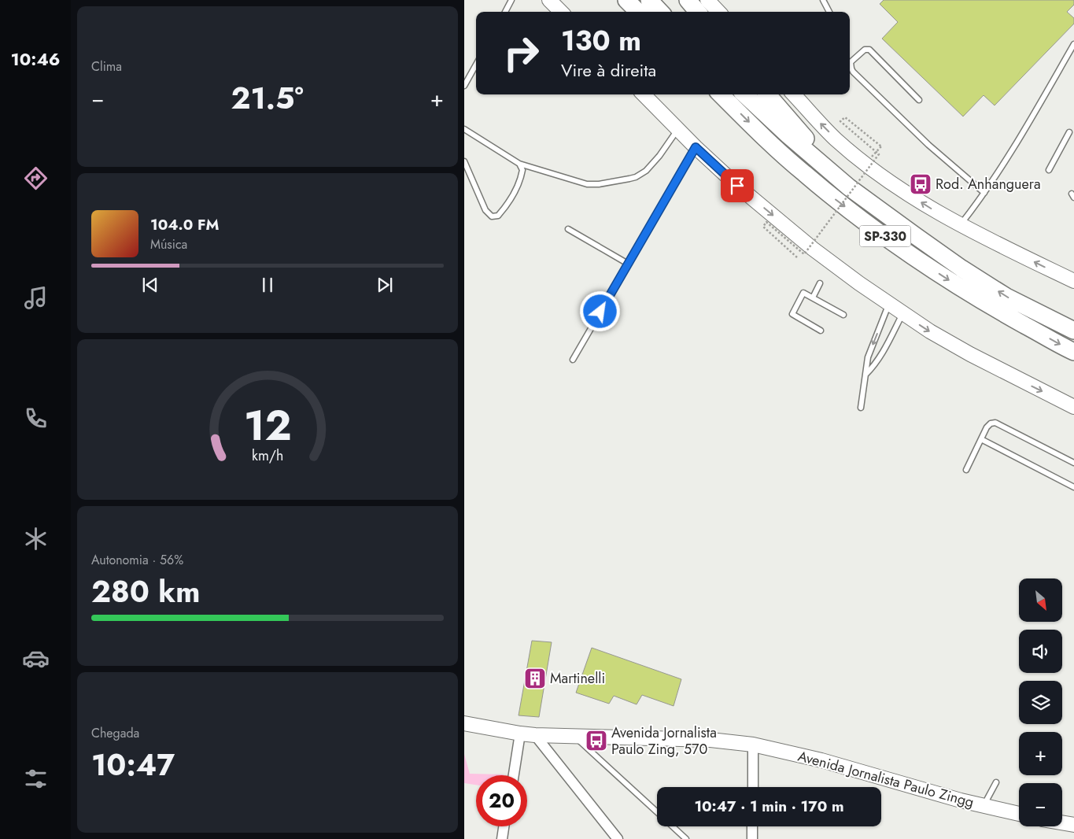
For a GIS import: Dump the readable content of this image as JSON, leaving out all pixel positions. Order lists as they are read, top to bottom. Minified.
{"streets":{"highway":["SP-330"],"main road":["Avenida Jornalista Paulo Zingg"]},"places":{"bus stop":["Rod. Anhanguera","Avenida Jornalista Paulo Zing, 570"],"building":["Martinelli"]},"north":"bottom right","page":{"tabs":"10:46","tile":["Clima",["Autonomia · 56%","280 km"],["Chegada","10:47"]],"turn":["130 m","Vire à direita"],"heat":["−","21.5°","+"],"song":["104.0 FM","Música"],"map_buttons":["+","−"],"limit":"20","trip":"10:47 · 1 min · 170 m","gauge":["12","km/h"]}}
